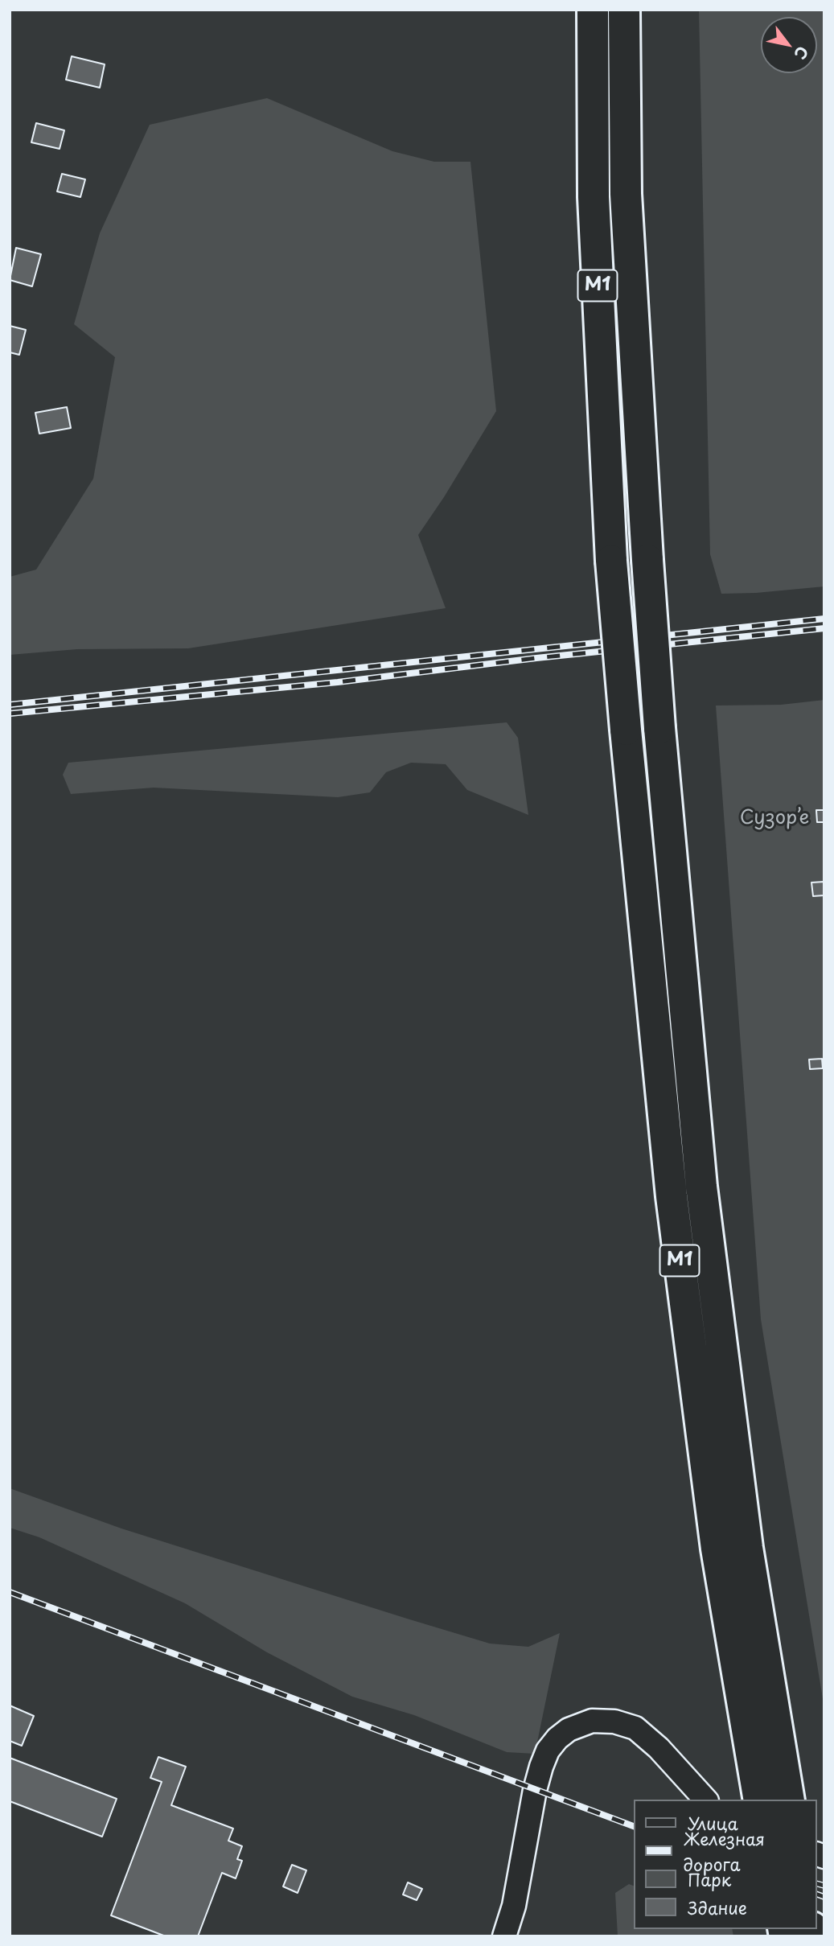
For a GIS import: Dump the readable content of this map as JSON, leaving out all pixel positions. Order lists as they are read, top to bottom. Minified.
{"streets":{"highway":["М1"]},"parks":["Сузорʼе"],"legend":["Улица","Железная дорога","Парк","Здание"],"north":"bottom right"}
